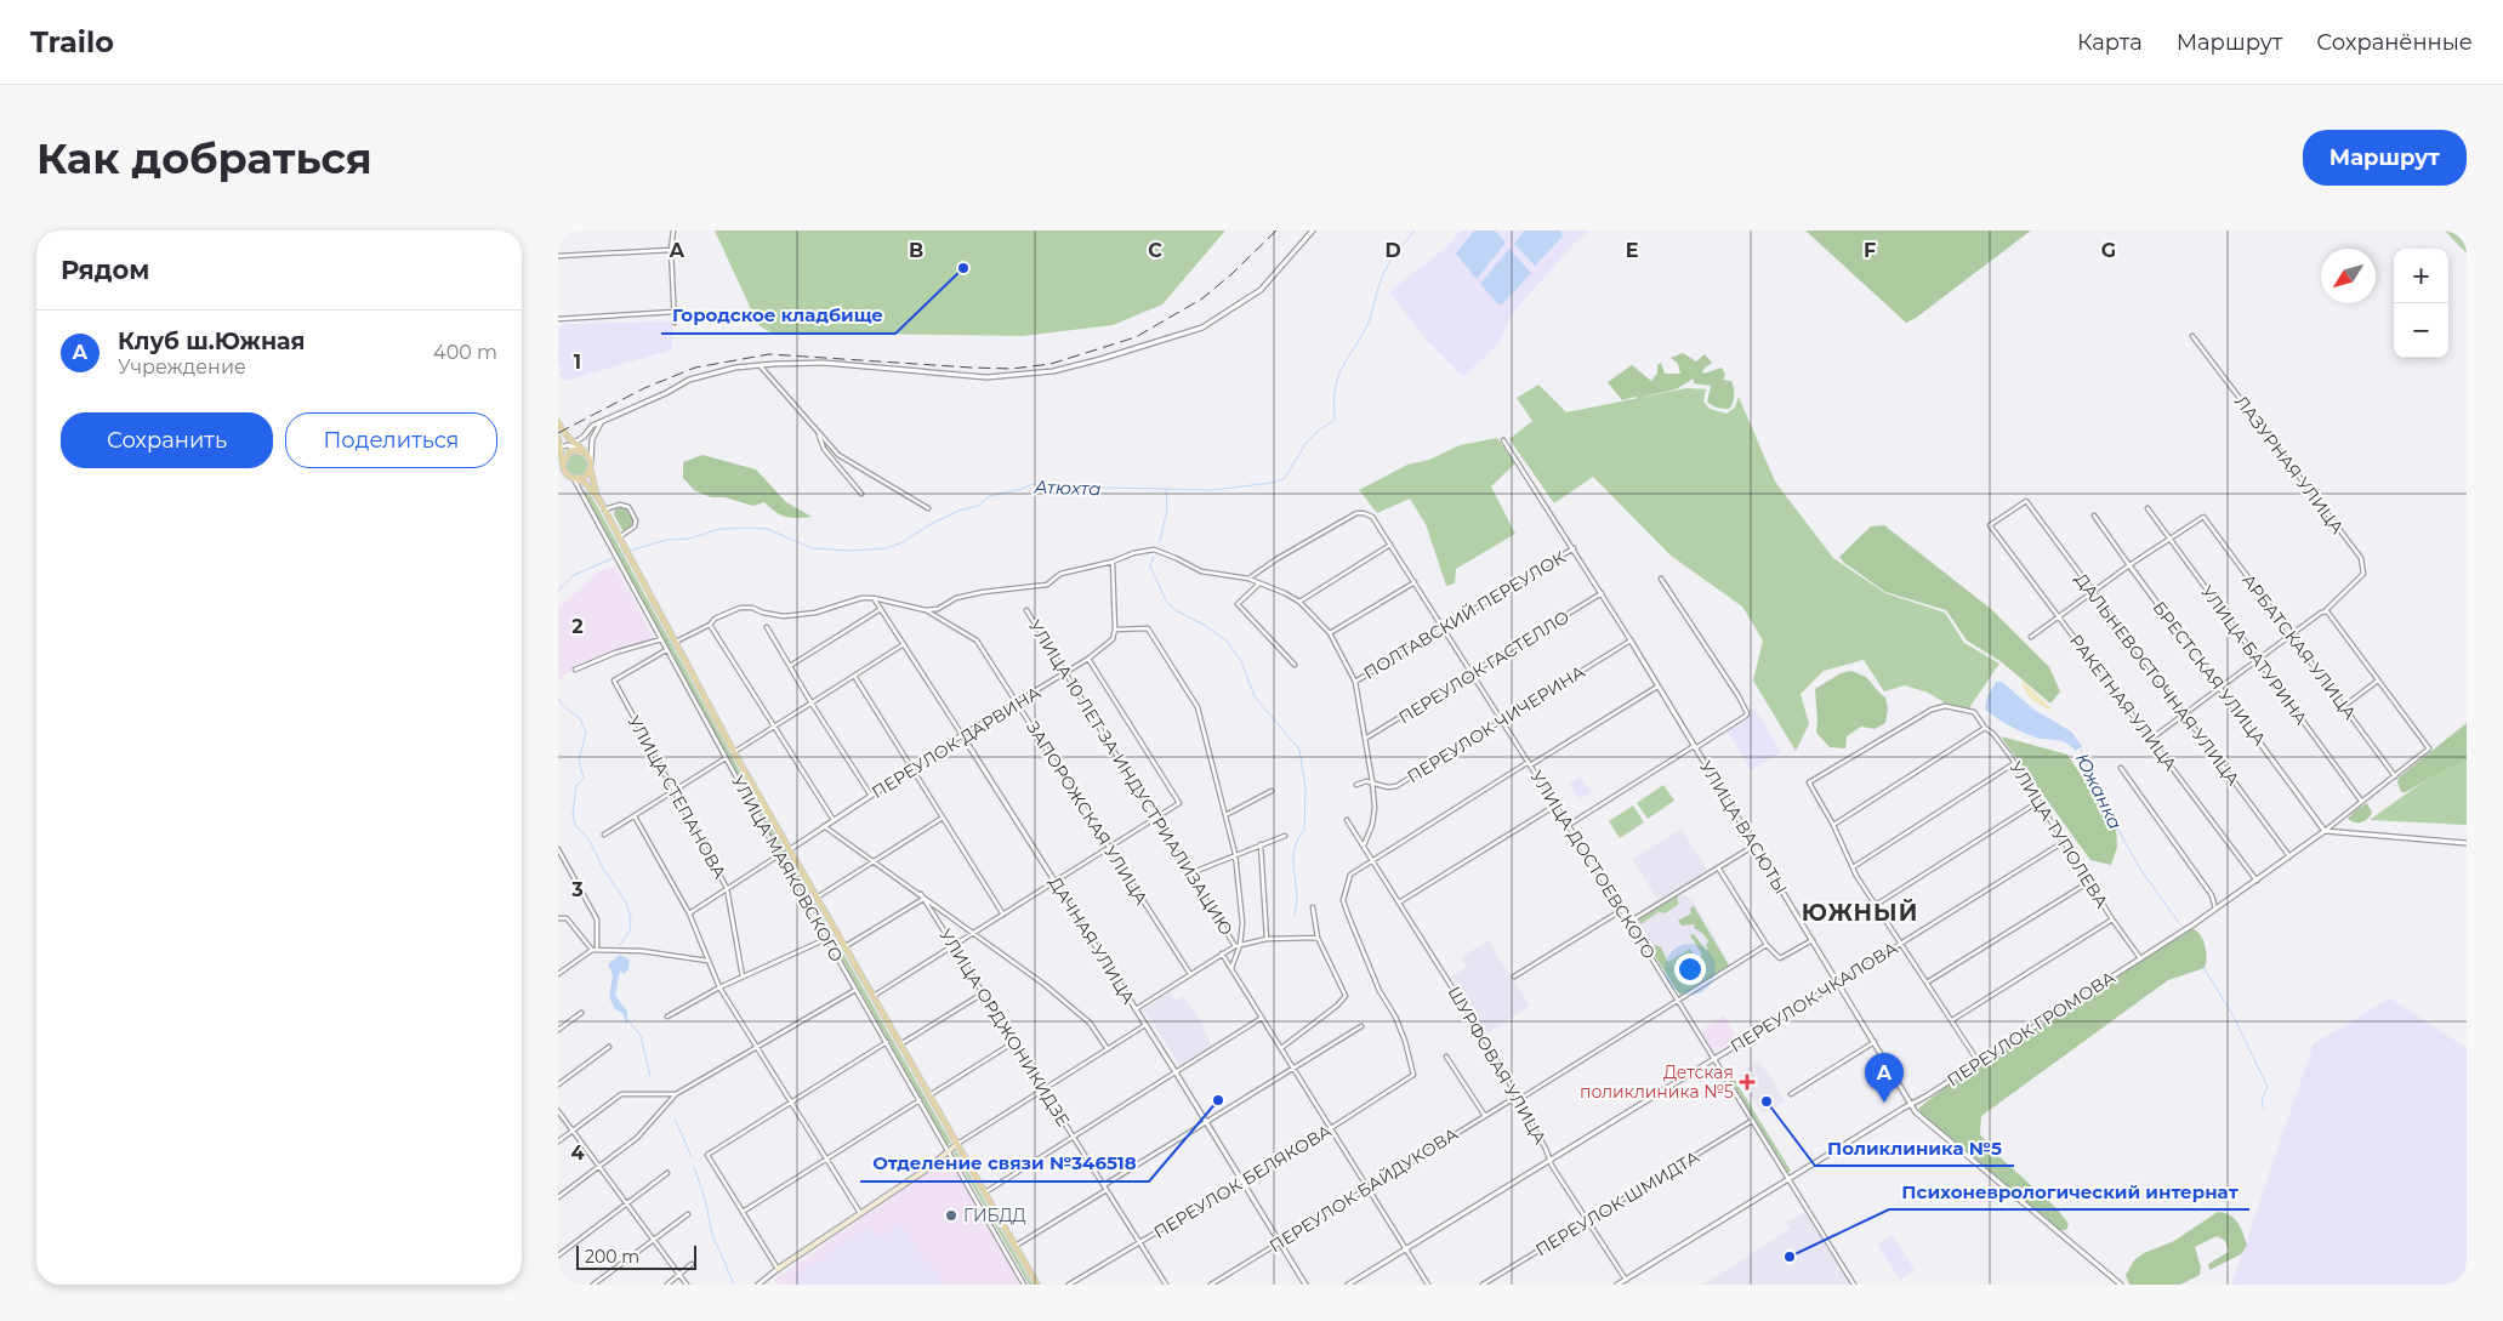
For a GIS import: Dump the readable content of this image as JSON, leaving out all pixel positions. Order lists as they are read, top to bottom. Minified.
{"streets":{"main road":["УЛИЦА МАЯКОВСКОГО"],"street":["ЛАЗУРНАЯ УЛИЦА","ПОЛТАВСКИЙ ПЕРЕУЛОК","АРБАТСКАЯ УЛИЦА","УЛИЦА БАТУРИНА","ПЕРЕУЛОК ГАСТЕЛЛО","БРЕСТСКАЯ УЛИЦА","ДАЛЬНЕВОСТОЧНАЯ УЛИЦА","РАКЕТНАЯ УЛИЦА","ПЕРЕУЛОК ЧИЧЕРИНА","ПЕРЕУЛОК ДАРВИНА","УЛИЦА 10 ЛЕТ ЗА ИНДУСТРИАЛИЗАЦИЮ","УЛИЦА СТЕПАНОВА","ЗАПОРОЖСКАЯ УЛИЦА","УЛИЦА ВАСЮТЫ","УЛИЦА ТУПОЛЕВА","УЛИЦА ДОСТОЕВСКОГО","ДАЧНАЯ УЛИЦА","ПЕРЕУЛОК ЧКАЛОВА","УЛИЦА ОРДЖОНИКИДЗЕ","ПЕРЕУЛОК ГРОМОВА","ШУРФОВАЯ УЛИЦА","ПЕРЕУЛОК БЕЛЯКОВА","ПЕРЕУЛОК БАЙДУКОВА","ПЕРЕУЛОК ШМИДТА"]},"crossings":[["ПОЛТАВСКИЙ ПЕРЕУЛОК","УЛИЦА ВАСЮТЫ"],["ПОЛТАВСКИЙ ПЕРЕУЛОК","УЛИЦА ДОСТОЕВСКОГО"],["АРБАТСКАЯ УЛИЦА","УЛИЦА БАТУРИНА"],["АРБАТСКАЯ УЛИЦА","ПЕРЕУЛОК ГРОМОВА"],["УЛИЦА БАТУРИНА","ПЕРЕУЛОК ГРОМОВА"],["ПЕРЕУЛОК ГАСТЕЛЛО","УЛИЦА ВАСЮТЫ"],["ПЕРЕУЛОК ГАСТЕЛЛО","УЛИЦА ДОСТОЕВСКОГО"],["БРЕСТСКАЯ УЛИЦА","ПЕРЕУЛОК ГРОМОВА"],["ДАЛЬНЕВОСТОЧНАЯ УЛИЦА","РАКЕТНАЯ УЛИЦА"],["ДАЛЬНЕВОСТОЧНАЯ УЛИЦА","ПЕРЕУЛОК ГРОМОВА"],["РАКЕТНАЯ УЛИЦА","ПЕРЕУЛОК ГРОМОВА"],["ПЕРЕУЛОК ЧИЧЕРИНА","УЛИЦА ВАСЮТЫ"],["ПЕРЕУЛОК ЧИЧЕРИНА","УЛИЦА ДОСТОЕВСКОГО"],["ПЕРЕУЛОК ДАРВИНА","УЛИЦА 10 ЛЕТ ЗА ИНДУСТРИАЛИЗАЦИЮ"],["ПЕРЕУЛОК ДАРВИНА","ЗАПОРОЖСКАЯ УЛИЦА"],["ПЕРЕУЛОК ДАРВИНА","УЛИЦА МАЯКОВСКОГО"],["ПЕРЕУЛОК ДАРВИНА","ДАЧНАЯ УЛИЦА"],["ПЕРЕУЛОК ДАРВИНА","УЛИЦА ОРДЖОНИКИДЗЕ"],["УЛИЦА 10 ЛЕТ ЗА ИНДУСТРИАЛИЗАЦИЮ","ПЕРЕУЛОК ЧКАЛОВА"],["УЛИЦА 10 ЛЕТ ЗА ИНДУСТРИАЛИЗАЦИЮ","ПЕРЕУЛОК БЕЛЯКОВА"],["УЛИЦА 10 ЛЕТ ЗА ИНДУСТРИАЛИЗАЦИЮ","ПЕРЕУЛОК БАЙДУКОВА"],["УЛИЦА СТЕПАНОВА","УЛИЦА МАЯКОВСКОГО"],["ЗАПОРОЖСКАЯ УЛИЦА","ДАЧНАЯ УЛИЦА"],["УЛИЦА ВАСЮТЫ","ПЕРЕУЛОК ЧКАЛОВА"],["УЛИЦА ВАСЮТЫ","ПЕРЕУЛОК ГРОМОВА"],["УЛИЦА ТУПОЛЕВА","ПЕРЕУЛОК ЧКАЛОВА"],["УЛИЦА ТУПОЛЕВА","ПЕРЕУЛОК ГРОМОВА"],["УЛИЦА ДОСТОЕВСКОГО","ПЕРЕУЛОК ЧКАЛОВА"],["УЛИЦА ДОСТОЕВСКОГО","ПЕРЕУЛОК ГРОМОВА"],["УЛИЦА ДОСТОЕВСКОГО","ПЕРЕУЛОК БАЙДУКОВА"],["УЛИЦА ДОСТОЕВСКОГО","ПЕРЕУЛОК ШМИДТА"],["ДАЧНАЯ УЛИЦА","ПЕРЕУЛОК БЕЛЯКОВА"],["ДАЧНАЯ УЛИЦА","ПЕРЕУЛОК БАЙДУКОВА"],["ПЕРЕУЛОК ЧКАЛОВА","ШУРФОВАЯ УЛИЦА"],["УЛИЦА ОРДЖОНИКИДЗЕ","ПЕРЕУЛОК БЕЛЯКОВА"],["ПЕРЕУЛОК ГРОМОВА","ШУРФОВАЯ УЛИЦА"],["ШУРФОВАЯ УЛИЦА","ПЕРЕУЛОК БЕЛЯКОВА"],["ШУРФОВАЯ УЛИЦА","ПЕРЕУЛОК БАЙДУКОВА"],["ШУРФОВАЯ УЛИЦА","ПЕРЕУЛОК ШМИДТА"]],"districts":["ЮЖНЫЙ"],"water":["Атюхта","Южанка"],"places":{"other":["Городское кладбище","Отделение связи №346518","Поликлиника №5","ГИБДД","Психоневрологический интернат"],"health":["Детская поликлиника №5"]},"scale_bar":"200 m","north":"bottom left","page":{"header":"Trailo","nav":["Карта","Маршрут","Сохранённые"],"buttons":["Маршрут",["Сохранить","Поделиться"]],"title":"Как добраться","heading":"Рядом","map_buttons":["+","−"],"list":[{"mark":"A","name":"Клуб ш.Южная","note":"Учреждение","value":"400 m"}],"pins":"A","scale":"200 m"},"grid":{"columns":["A","B","C","D","E","F","G"],"rows":["1","2","3","4"]}}
